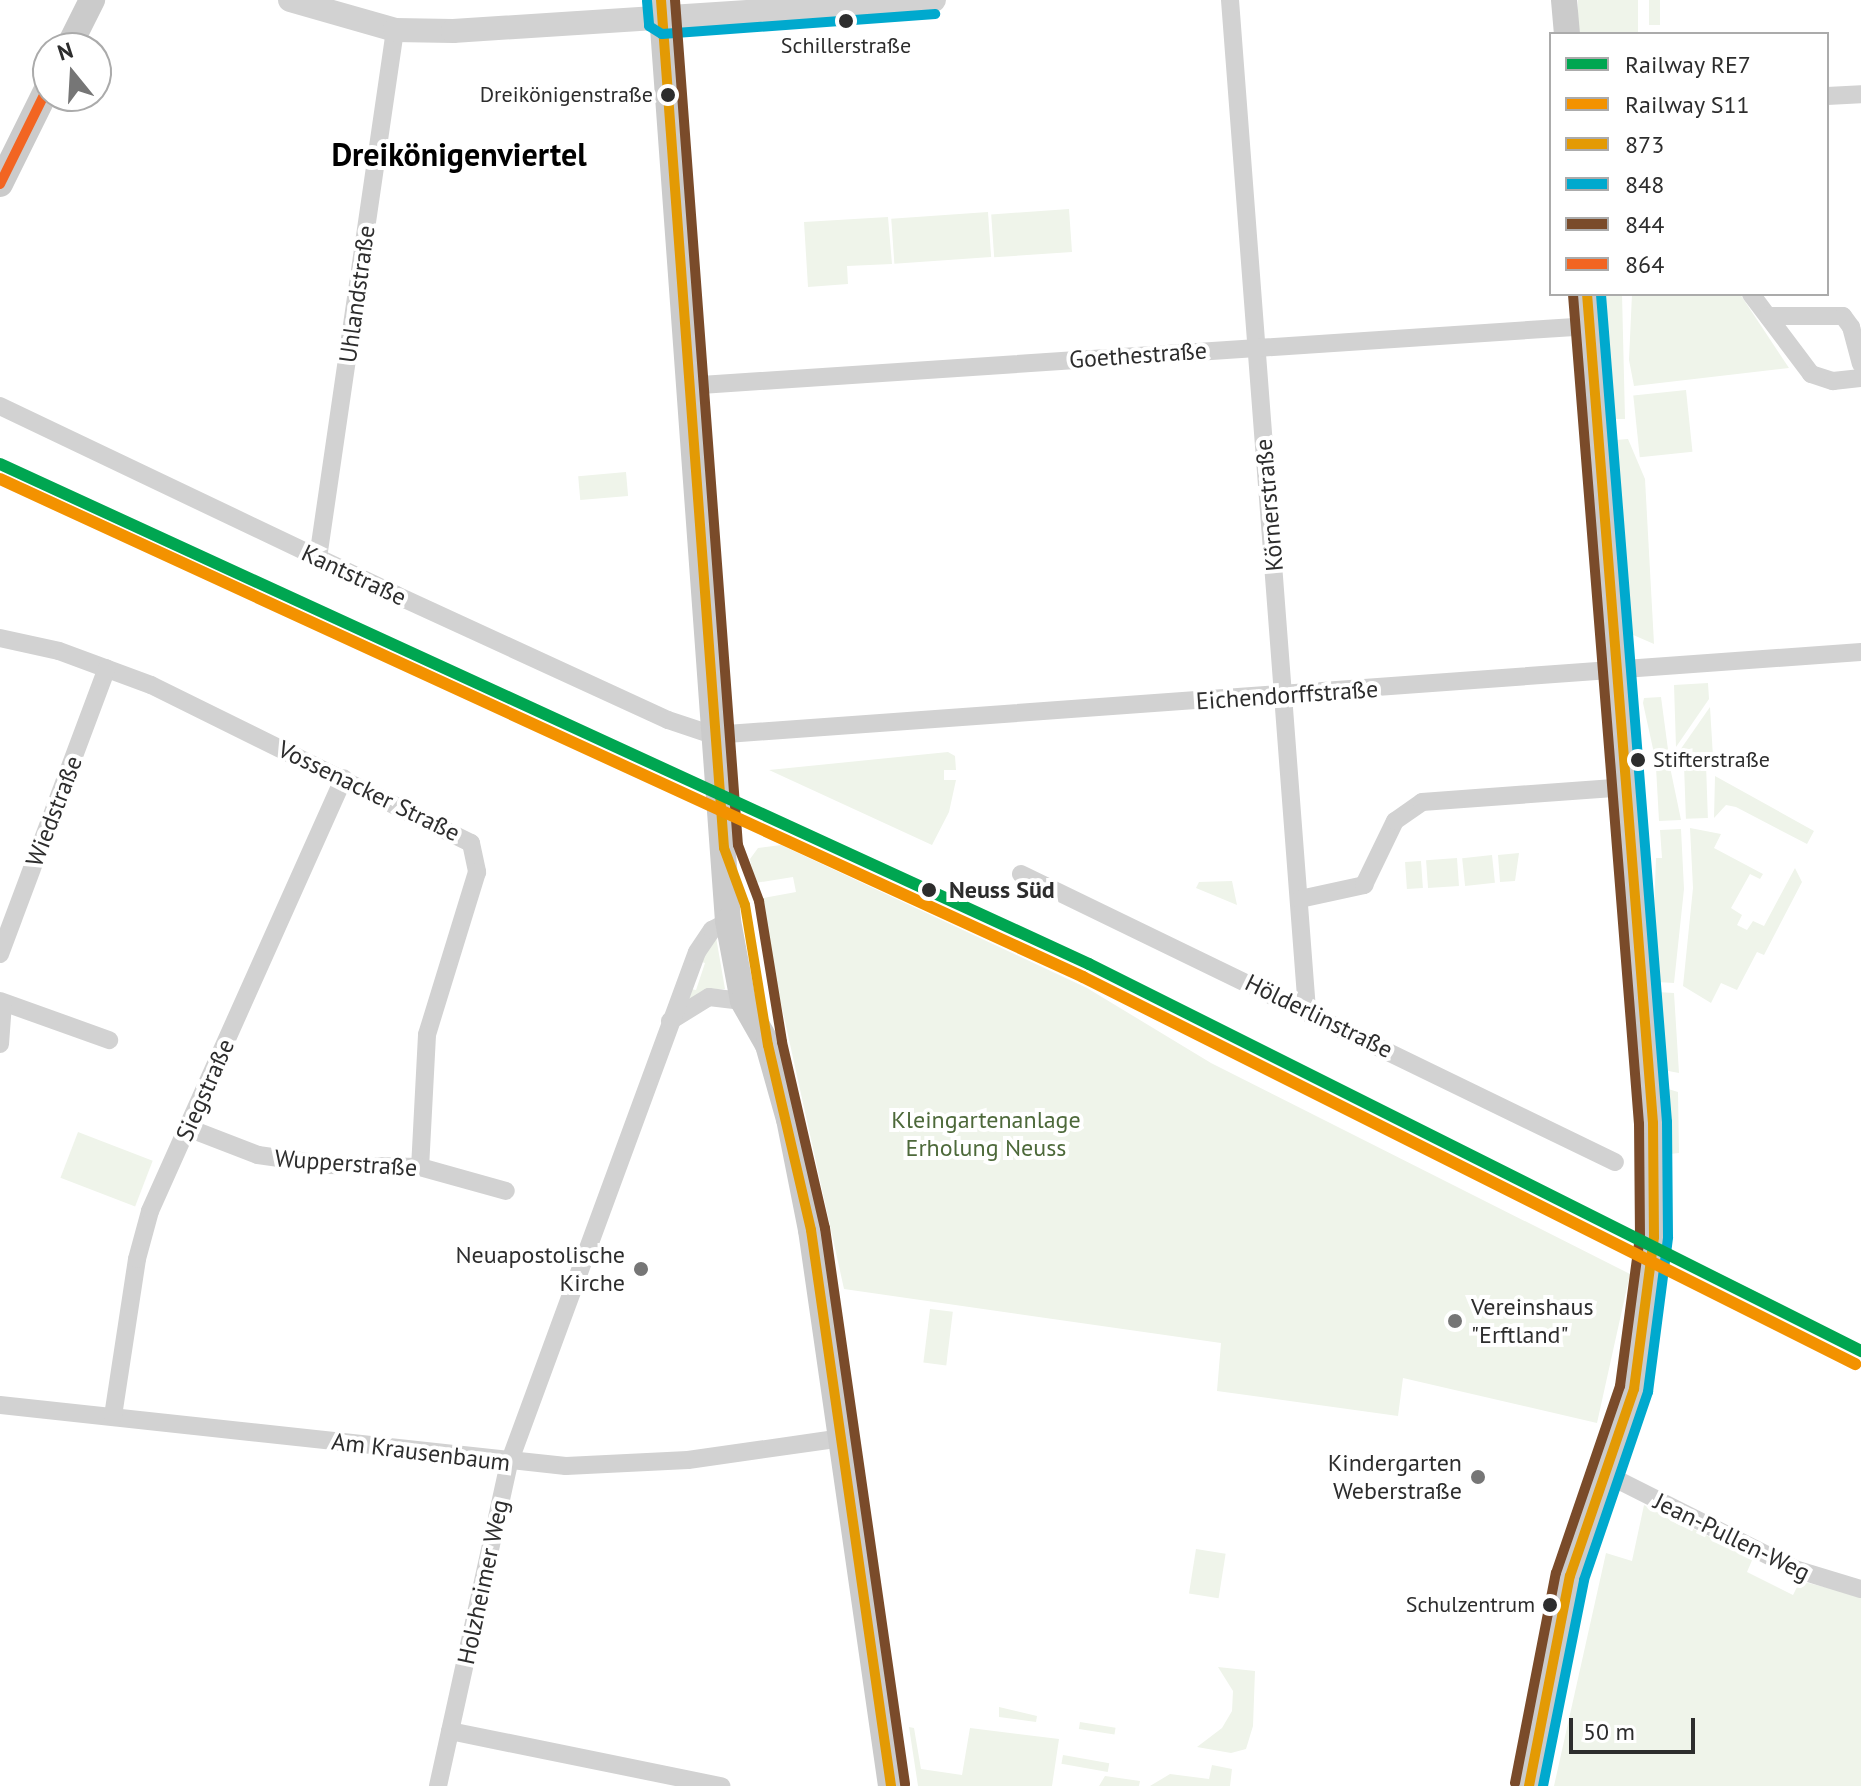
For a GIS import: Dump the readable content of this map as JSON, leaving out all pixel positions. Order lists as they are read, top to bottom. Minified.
{"streets":{"street":["Uhlandstraße","Goethestraße","Körnerstraße","Kantstraße","Eichendorffstraße","Vossenacker Straße","Wiedstraße","Hölderlinstraße","Siegstraße","Wupperstraße","Am Krausenbaum","Jean-Pullen-Weg","Holzheimer Weg"]},"crossings":[["Uhlandstraße","Kantstraße"],["Goethestraße","Körnerstraße"],["Körnerstraße","Eichendorffstraße"],["Körnerstraße","Hölderlinstraße"],["Kantstraße","Eichendorffstraße"],["Vossenacker Straße","Wiedstraße"],["Vossenacker Straße","Siegstraße"],["Vossenacker Straße","Wupperstraße"],["Siegstraße","Wupperstraße"],["Siegstraße","Am Krausenbaum"],["Am Krausenbaum","Holzheimer Weg"]],"districts":["Dreikönigenviertel"],"parks":["Kleingartenanlage Erholung Neuss"],"places":["Schillerstraße","Dreikönigenstraße","Stifterstraße","Neuss Süd","Neuapostolische Kirche","Vereinshaus \"Erftland\"","Kindergarten Weberstraße","Schulzentrum"],"lines":["transit line 873","transit line 844","transit line 848","transit line 864","rail line RE7","rail line S11"],"legend":["Railway RE7","Railway S11","873","848","844","864"],"scale_bar":"50 m","north":"top"}
